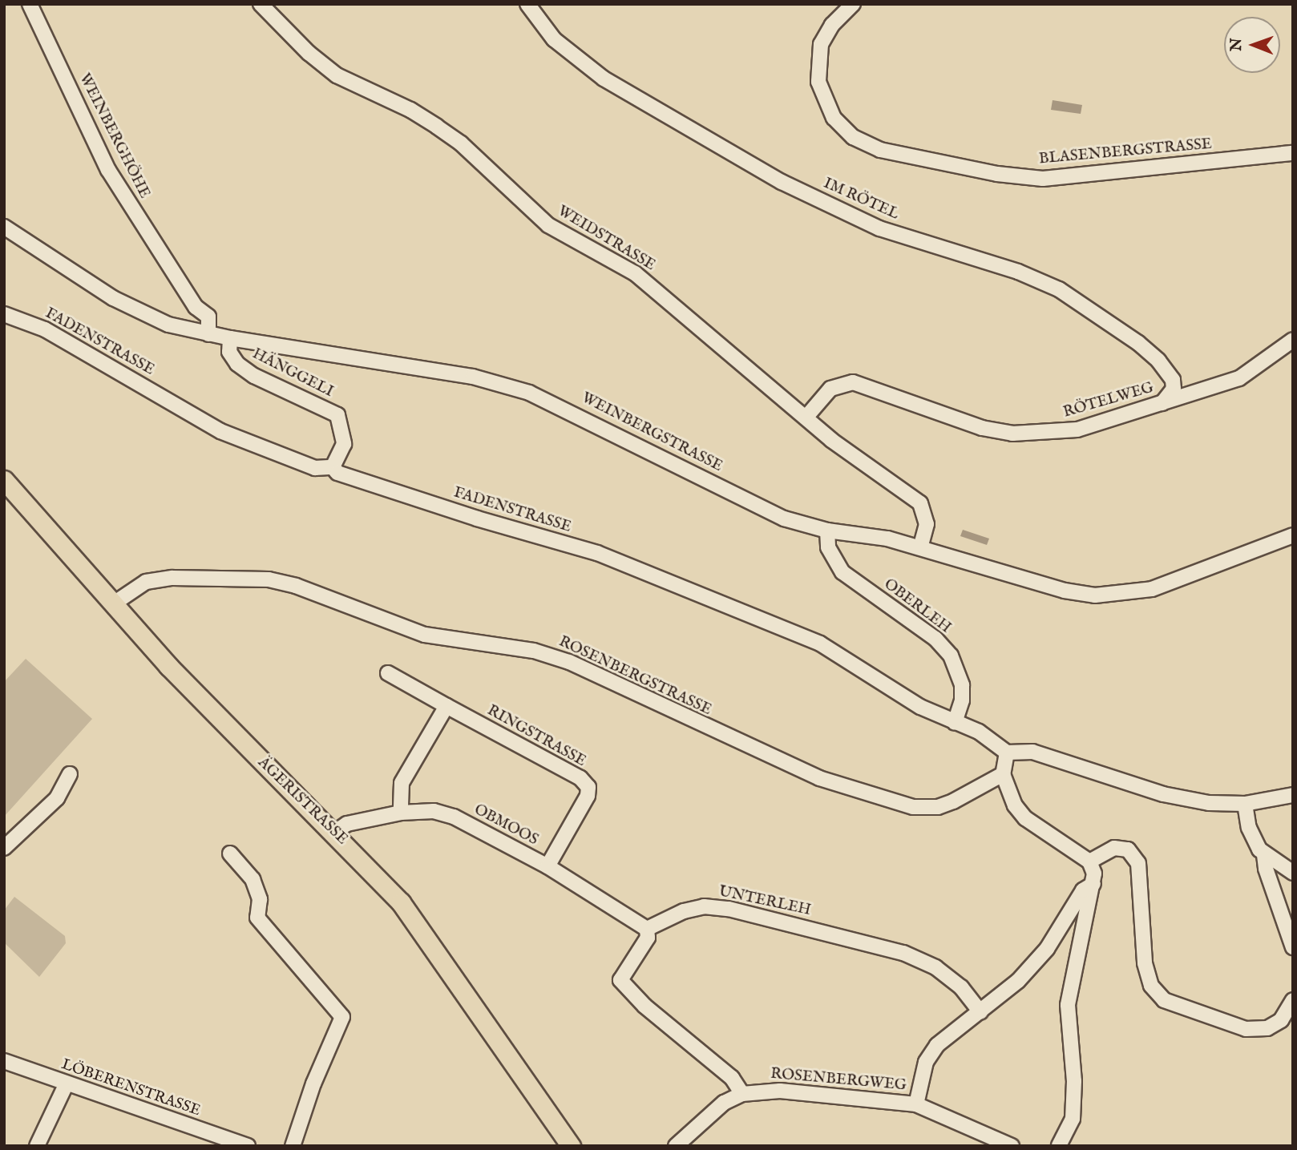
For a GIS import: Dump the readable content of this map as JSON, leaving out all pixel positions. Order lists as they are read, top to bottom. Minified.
{"streets":{"main road":["ÄGERISTRASSE"],"street":["WEINBERGHÖHE","BLASENBERGSTRASSE","IM RÖTEL","WEIDSTRASSE","FADENSTRASSE","HÄNGGELI","RÖTELWEG","WEINBERGSTRASSE","OBERLEH","ROSENBERGSTRASSE","RINGSTRASSE","OBMOOS","UNTERLEH","ROSENBERGWEG","LÖBERENSTRASSE"]},"crossings":[["WEINBERGHÖHE","WEINBERGSTRASSE"],["IM RÖTEL","RÖTELWEG"],["WEIDSTRASSE","RÖTELWEG"],["WEIDSTRASSE","WEINBERGSTRASSE"],["FADENSTRASSE","HÄNGGELI"],["FADENSTRASSE","OBERLEH"],["HÄNGGELI","WEINBERGSTRASSE"],["WEINBERGSTRASSE","OBERLEH"],["ROSENBERGSTRASSE","ÄGERISTRASSE"],["RINGSTRASSE","OBMOOS"],["ÄGERISTRASSE","OBMOOS"],["OBMOOS","UNTERLEH"],["UNTERLEH","ROSENBERGWEG"]],"north":"left"}
